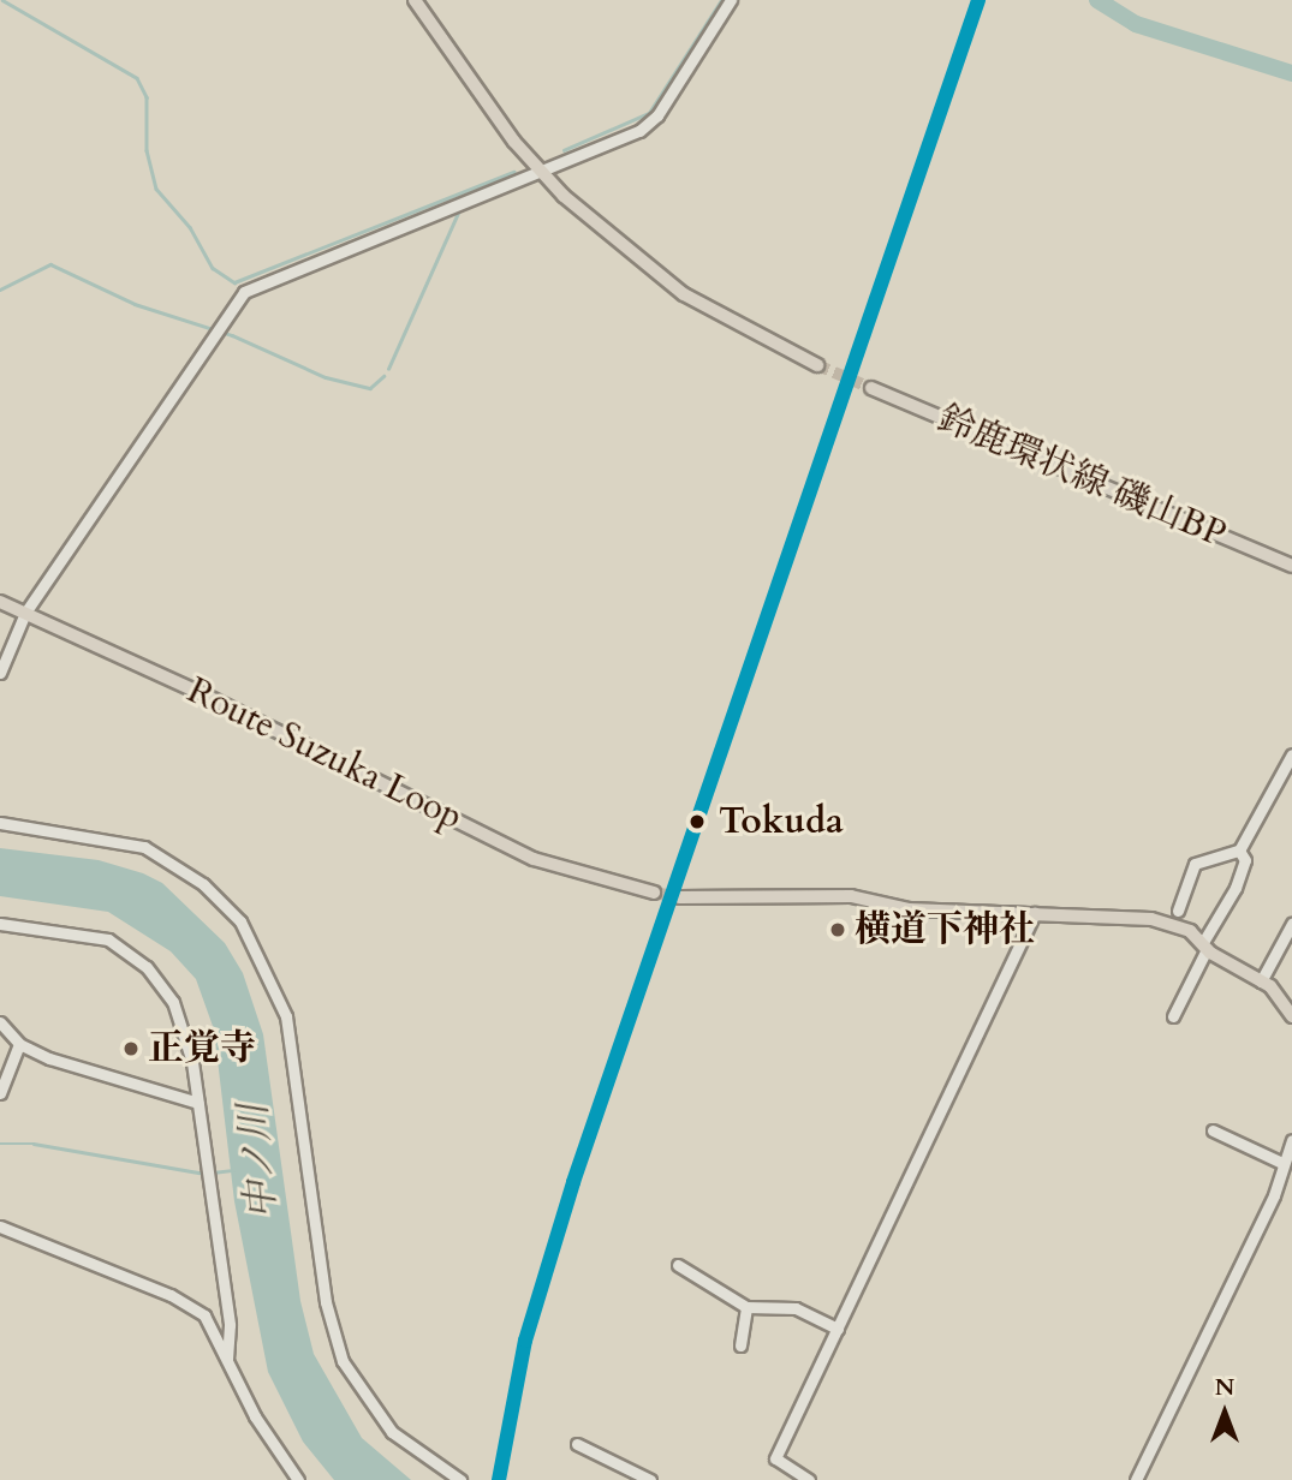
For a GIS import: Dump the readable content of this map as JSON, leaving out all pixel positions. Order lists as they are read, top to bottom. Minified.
{"streets":{"main road":["鈴鹿環状線 磯山BP","Route Suzuka Loop"]},"water":["中ノ川"],"places":["Tokuda","横道下神社","正覚寺"],"north":"top"}
